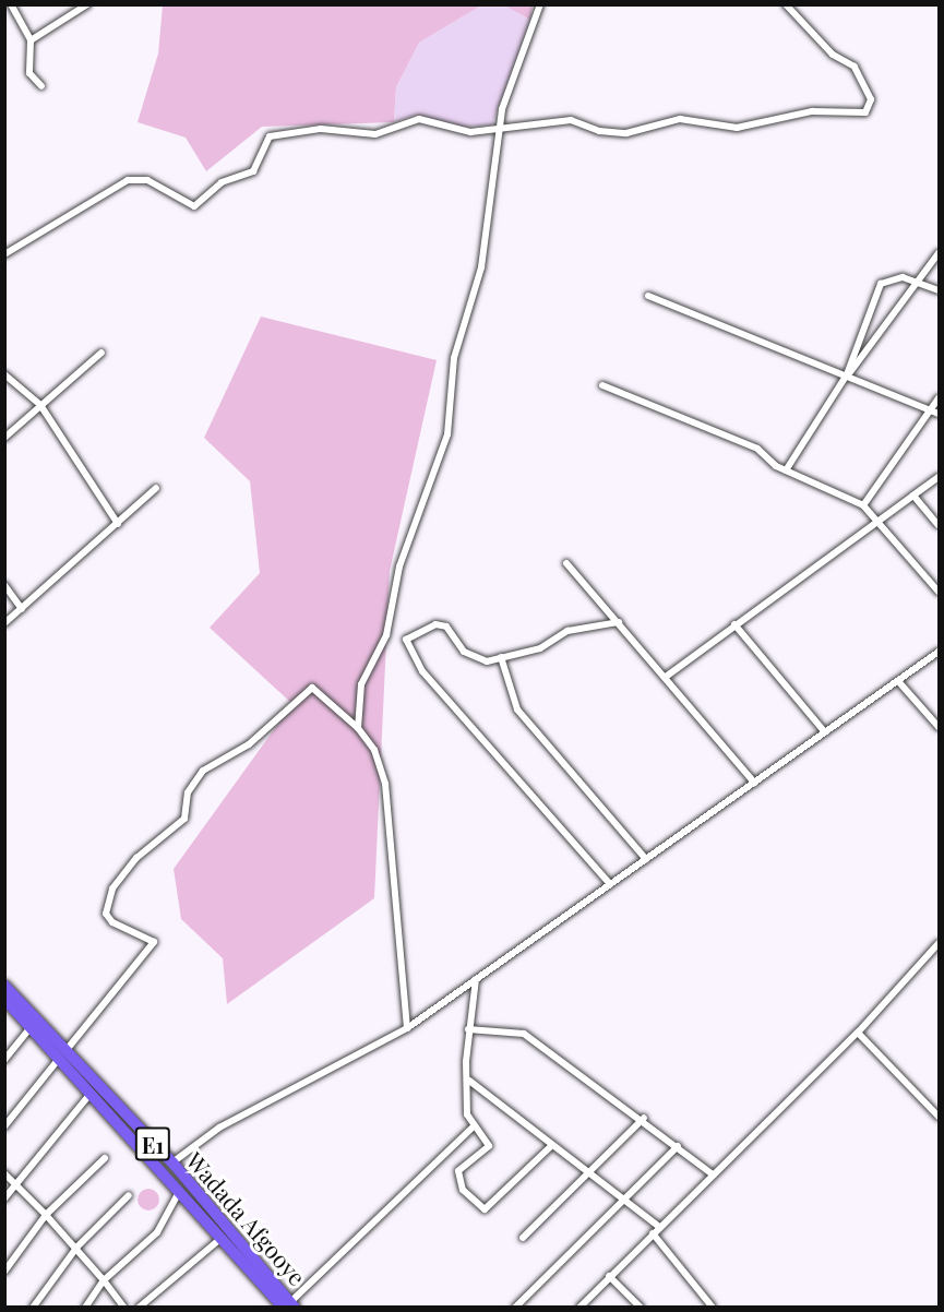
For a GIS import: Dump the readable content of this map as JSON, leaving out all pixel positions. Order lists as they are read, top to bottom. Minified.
{"streets":{"highway":["E1","Wadada Afgooye"]}}
